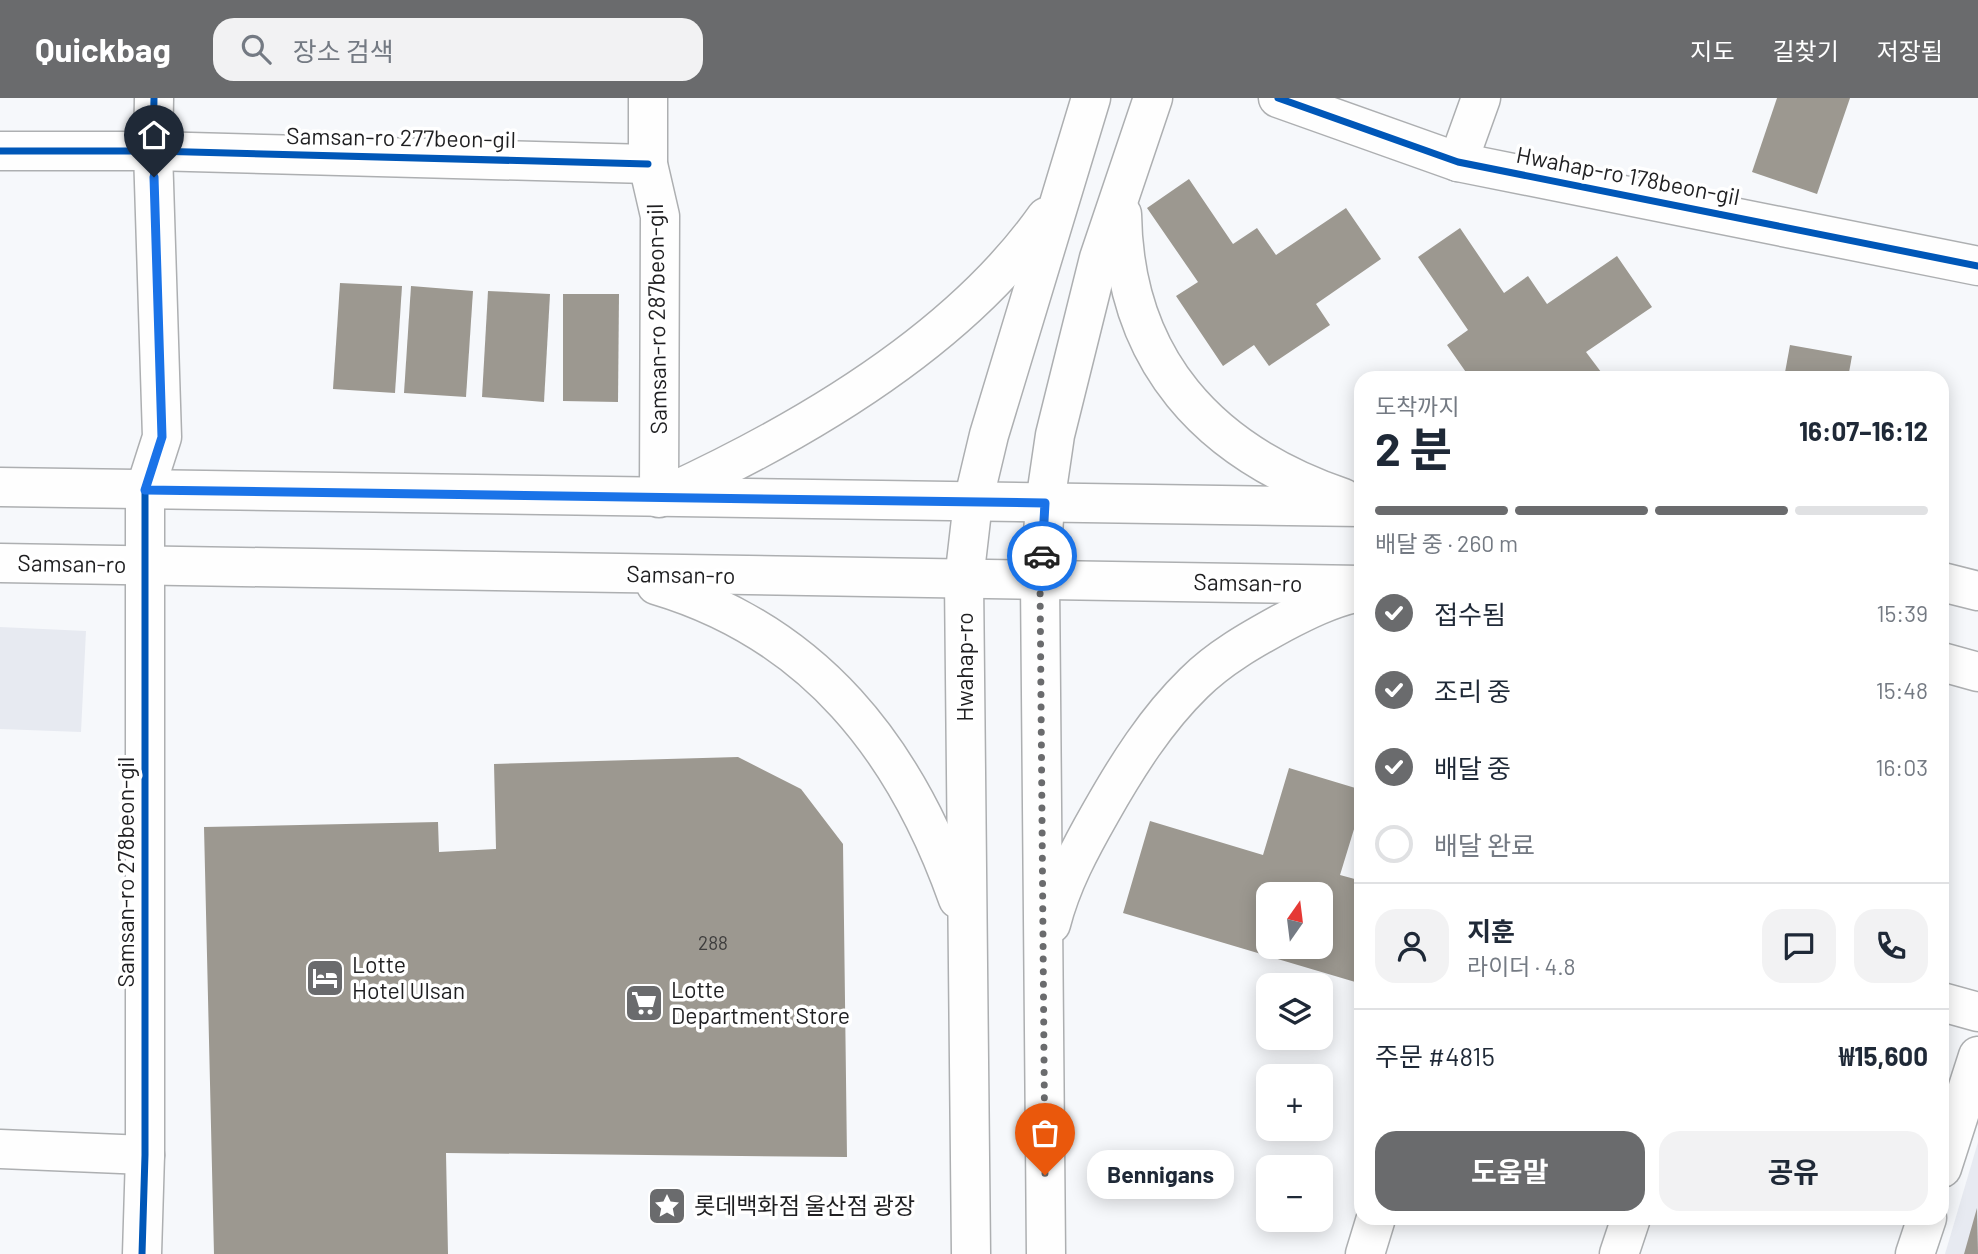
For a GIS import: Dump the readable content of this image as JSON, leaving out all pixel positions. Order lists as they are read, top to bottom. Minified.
{"streets":{"main road":["Samsan-ro 277beon-gil","Hwahap-ro 178beon-gil","Samsan-ro 287beon-gil","Samsan-ro","Hwahap-ro","Samsan-ro 278beon-gil"]},"crossings":[["Samsan-ro 277beon-gil","Samsan-ro 287beon-gil"],["Samsan-ro","Hwahap-ro"],["Samsan-ro","Samsan-ro 278beon-gil"]],"places":{"hotel":["Lotte Hotel Ulsan"],"supermarket":["Lotte Department Store"],"other":["Bennigans"],"place":["롯데백화점 울산점 광장"]},"house_numbers":["288"],"north":"top","page":{"header":"Quickbag","search":"장소 검색","nav":["지도","길찾기","저장됨"],"heading":["2 분","도착까지","16:07–16:12"],"panel":["지훈","라이더 · 4.8","주문 #4815","₩15,600"],"bar":"배달 중 · 260 m","list":[["접수됨","15:39"],["조리 중","15:48"],["배달 중","16:03"],"배달 완료"],"map_buttons":["+","−"],"buttons":["도움말","공유"],"bubble":"Bennigans"}}
